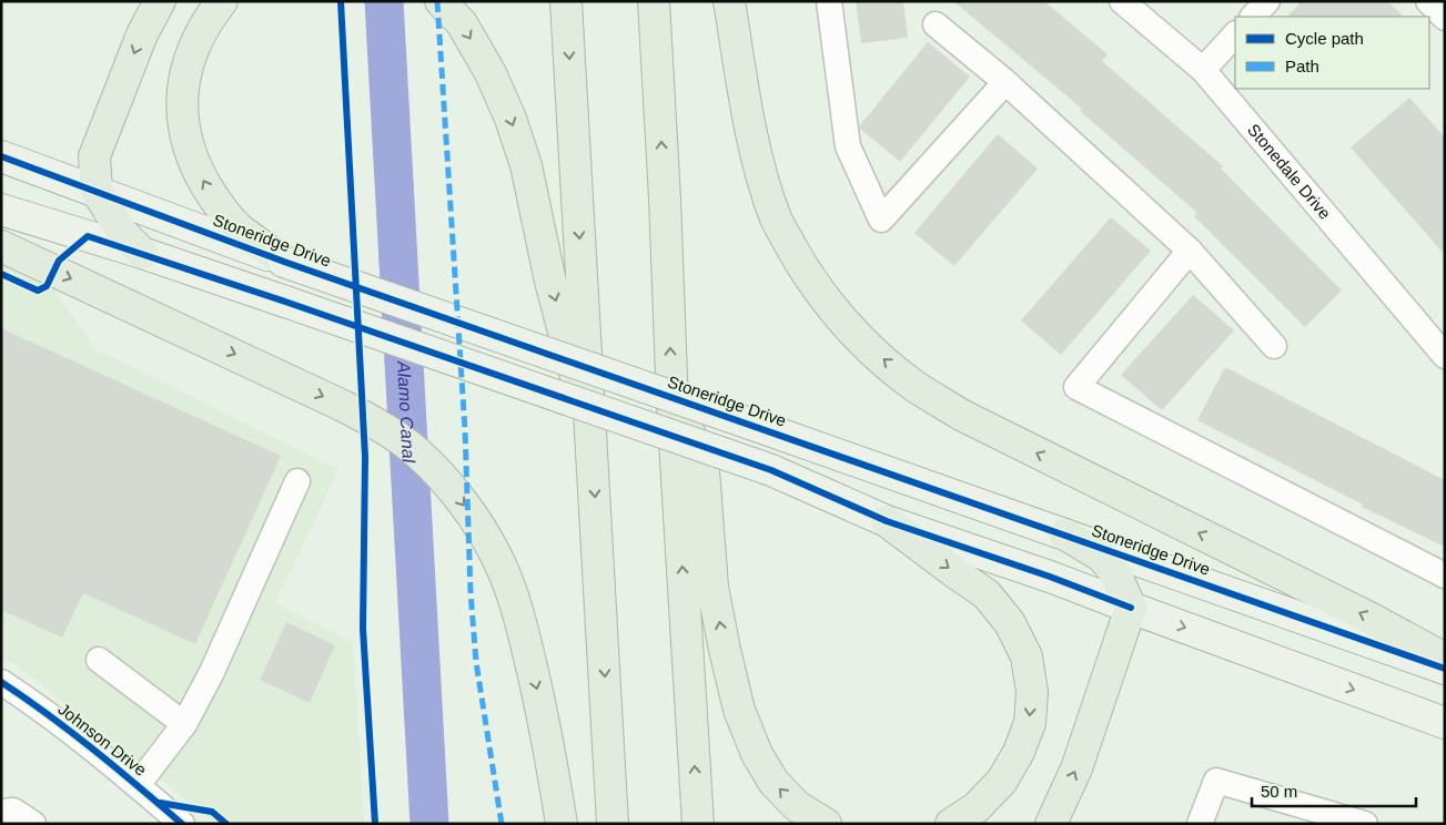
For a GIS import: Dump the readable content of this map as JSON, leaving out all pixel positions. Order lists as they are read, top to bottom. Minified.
{"streets":{"main road":["Stoneridge Drive"],"street":["Stonedale Drive","Johnson Drive"]},"water":["Alamo Canal"],"legend":["Cycle path","Path"],"scale_bar":"50 m"}
